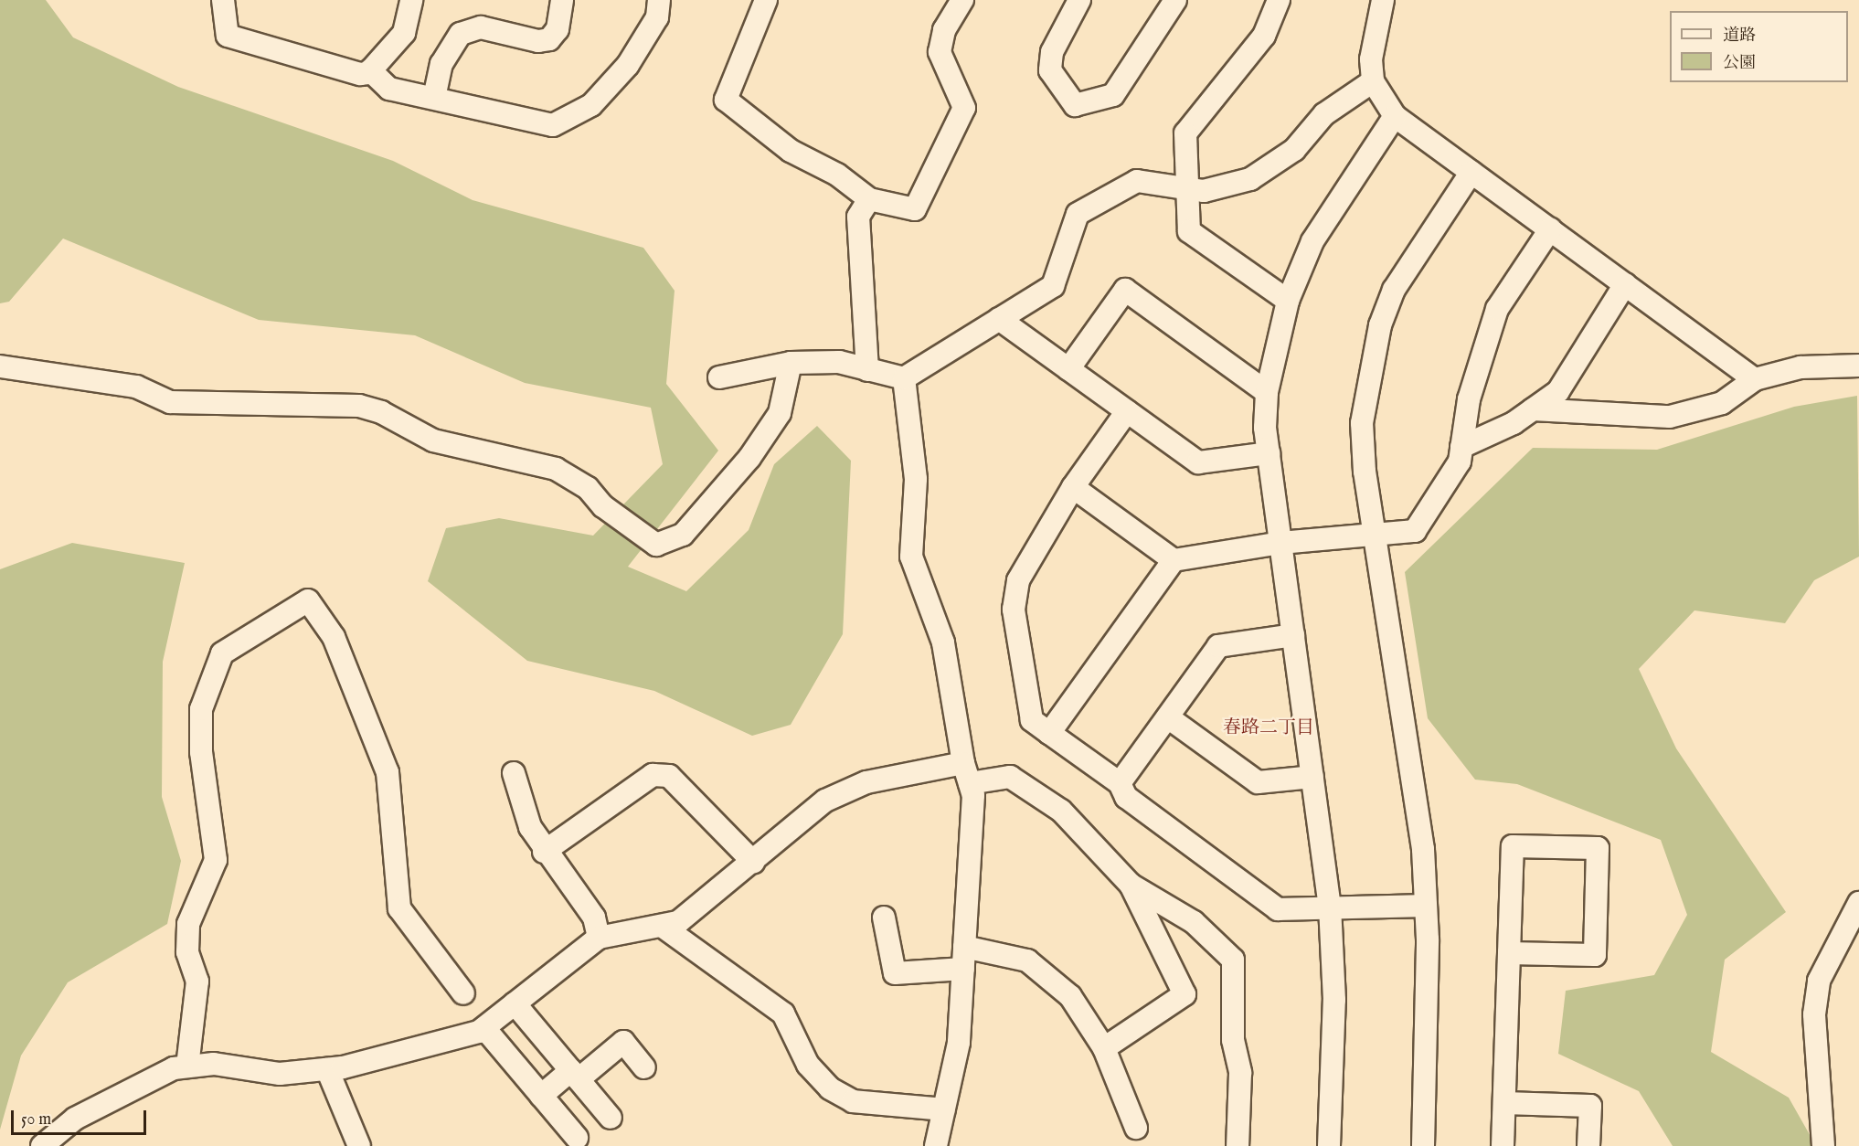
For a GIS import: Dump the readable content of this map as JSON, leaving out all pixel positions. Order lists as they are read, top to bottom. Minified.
{"districts":["春路二丁目"],"legend":["道路","公園"],"scale_bar":"50 m"}
